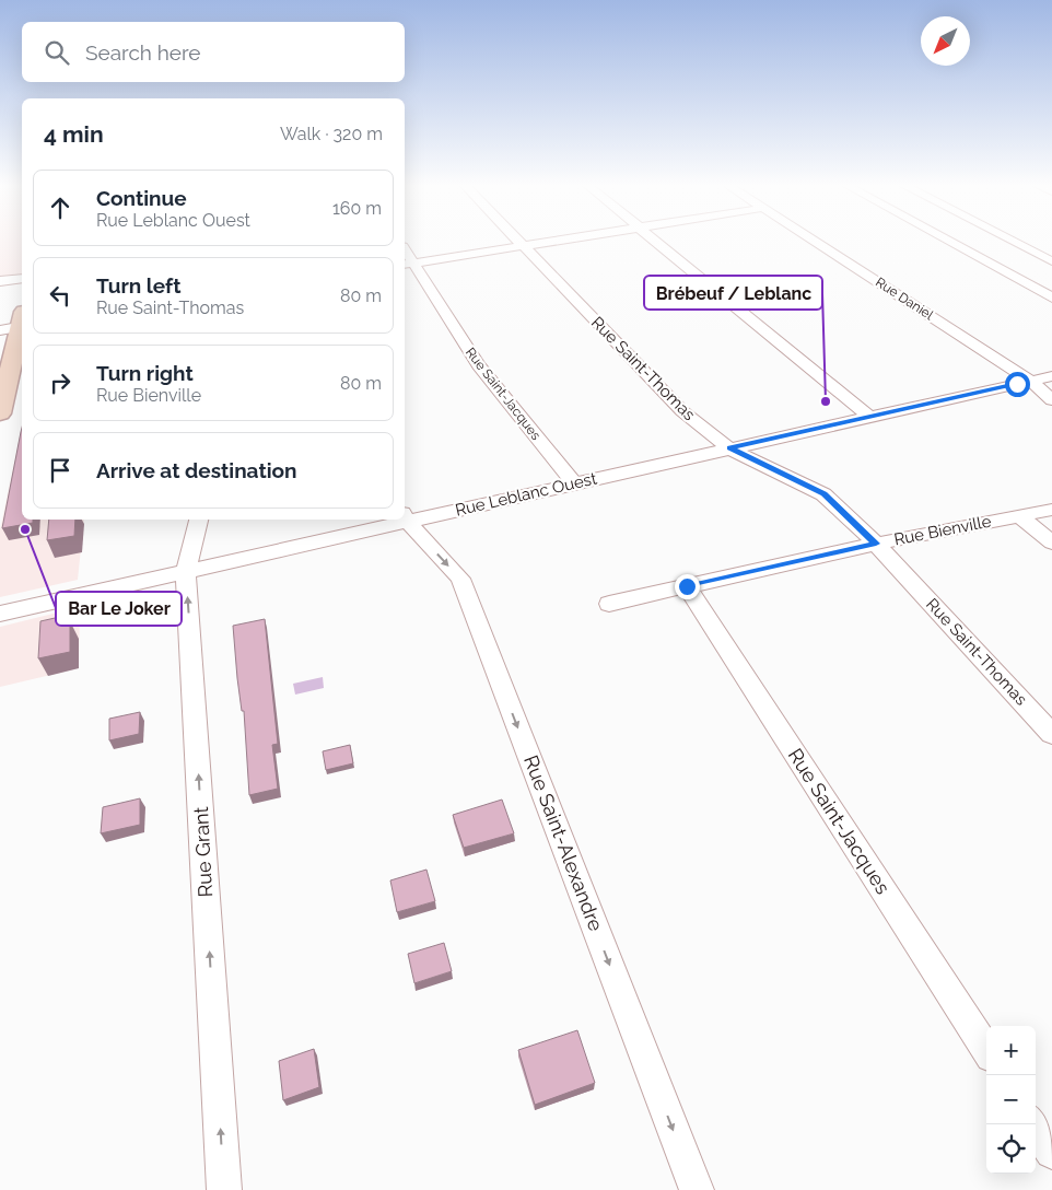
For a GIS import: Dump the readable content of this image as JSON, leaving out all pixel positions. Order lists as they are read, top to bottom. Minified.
{"streets":{"street":["Rue Daniel","Rue Saint-Thomas","Rue Saint-Jacques","Rue Leblanc Ouest","Rue Bienville","Rue Saint-Alexandre","Rue Grant"]},"crossings":[["Rue Daniel","Rue Leblanc Ouest"],["Rue Saint-Thomas","Rue Leblanc Ouest"],["Rue Saint-Thomas","Rue Bienville"],["Rue Saint-Jacques","Rue Leblanc Ouest"],["Rue Saint-Jacques","Rue Bienville"],["Rue Leblanc Ouest","Rue Saint-Alexandre"],["Rue Leblanc Ouest","Rue Grant"]],"one_way":["Rue Saint-Alexandre","Rue Grant"],"places":["Brébeuf / Leblanc","Bar Le Joker"],"north":"bottom left","page":{"search":"Search here","heading":["4 min","Walk · 320 m"],"list":[["Continue","Rue Leblanc Ouest","160 m"],["Turn left","Rue Saint-Thomas","80 m"],["Turn right","Rue Bienville","80 m"],"Arrive at destination"],"map_buttons":["+","−"]}}
